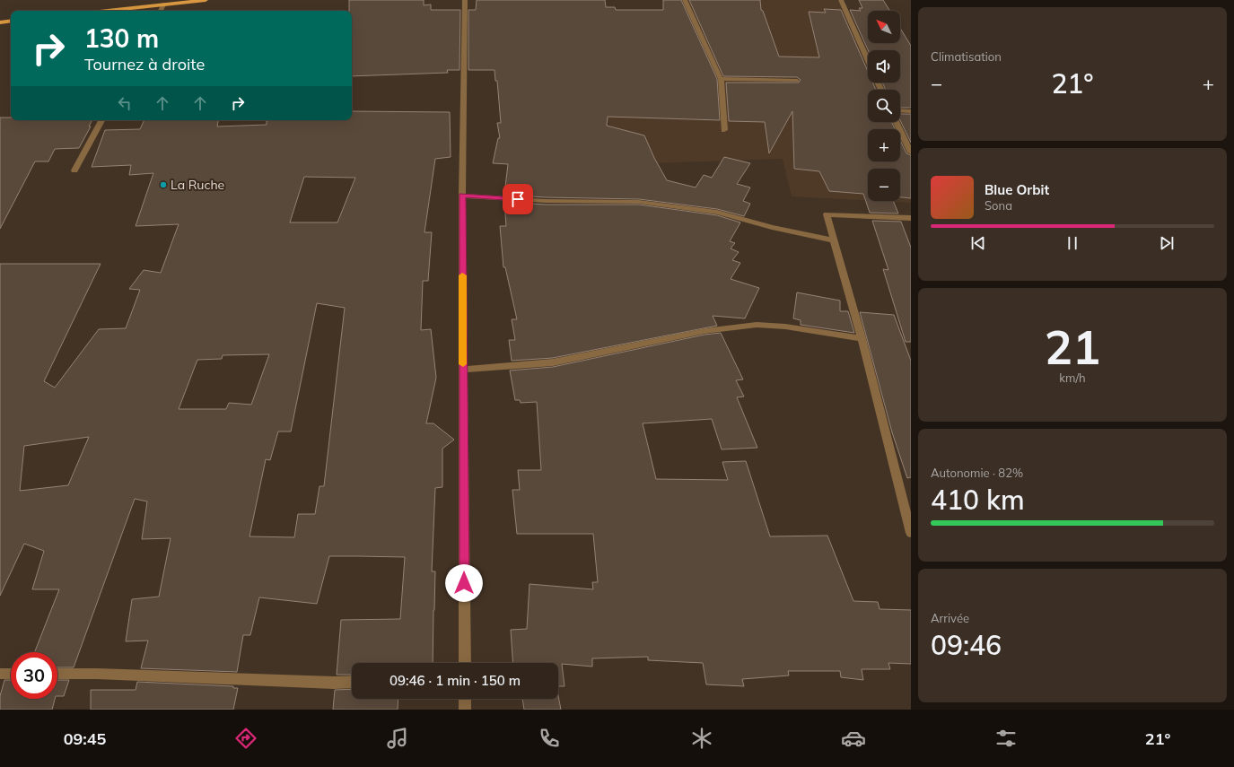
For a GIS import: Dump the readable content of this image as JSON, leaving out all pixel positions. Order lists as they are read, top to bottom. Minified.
{"places":["La Ruche"],"north":"top left","page":{"tile":["Climatisation",["21","km/h"],["Autonomie · 82%","410 km"],["Arrivée","09:46"]],"map_buttons":["+","−"],"turn":["130 m","Tournez à droite"],"heat":["−","21°","+"],"song":["Blue Orbit","Sona"],"limit":"30","trip":"09:46 · 1 min · 150 m","tabs":["09:45","21°"]}}
